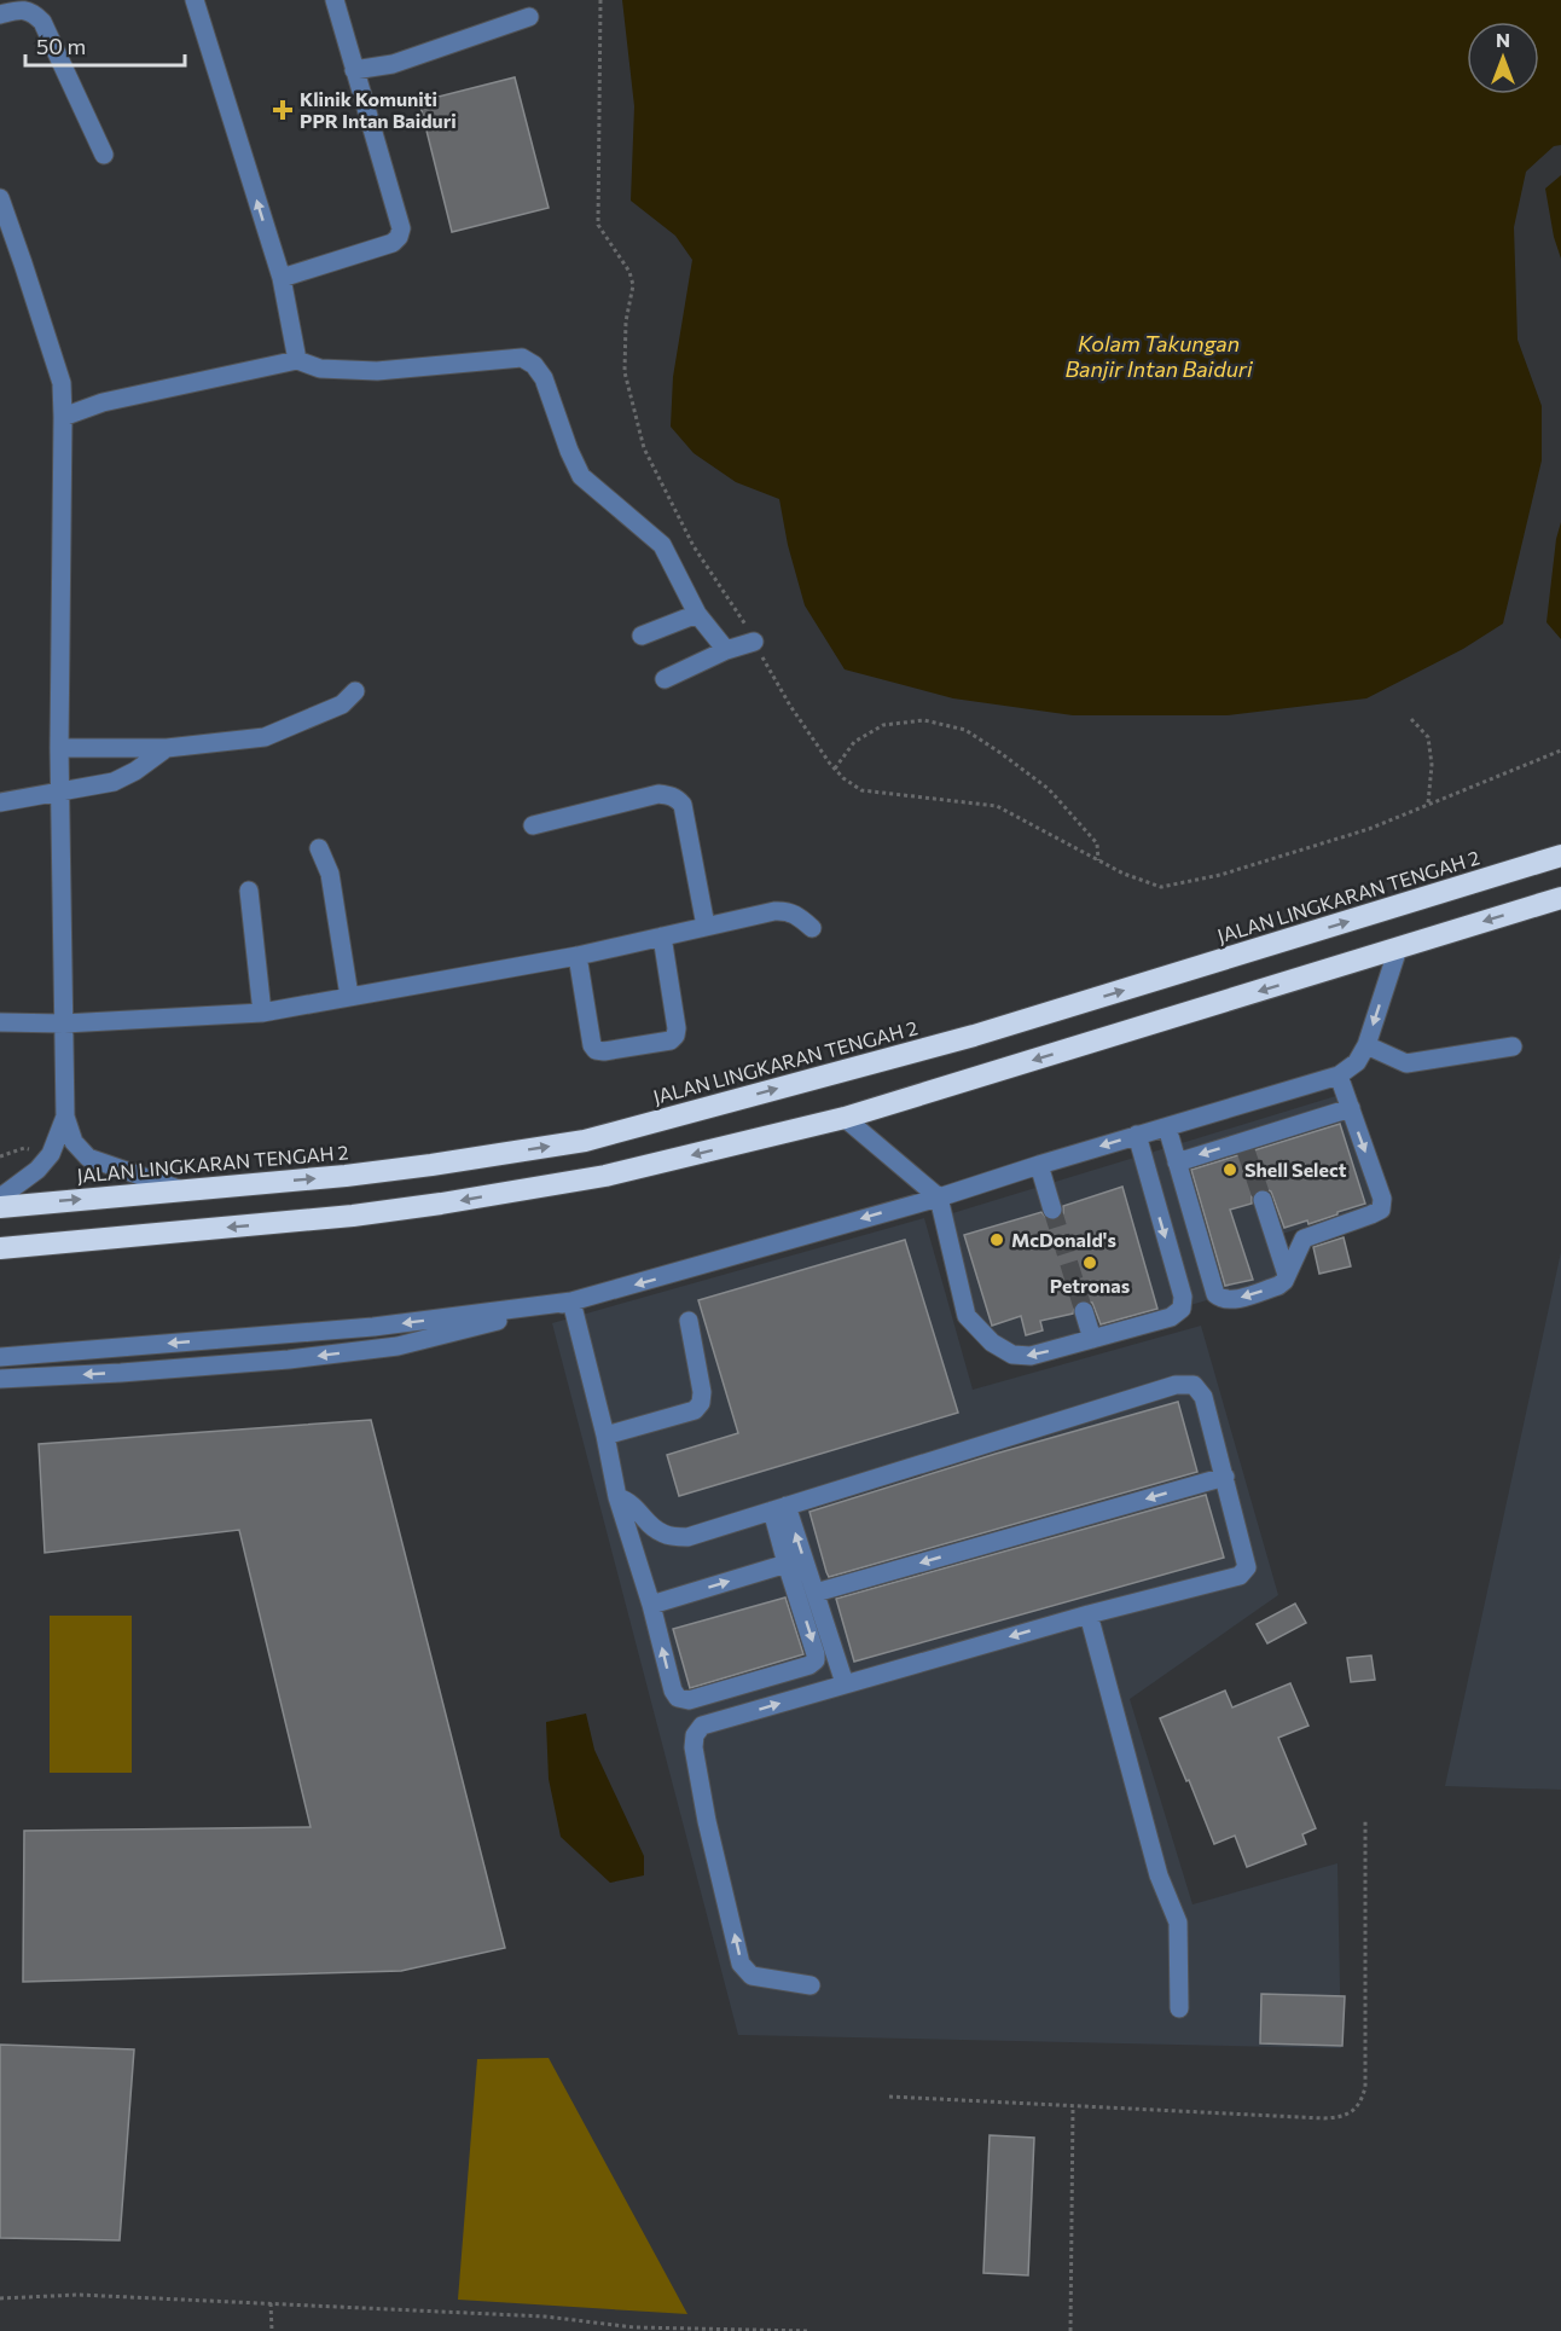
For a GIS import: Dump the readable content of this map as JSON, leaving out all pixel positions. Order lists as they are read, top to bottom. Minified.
{"streets":{"highway":["JALAN LINGKARAN TENGAH 2"]},"water":["Kolam Takungan Banjir Intan Baiduri"],"places":{"health":["Klinik Komuniti PPR Intan Baiduri"],"other":["Shell Select","McDonald's","Petronas"]},"scale_bar":"50 m","north":"top"}
